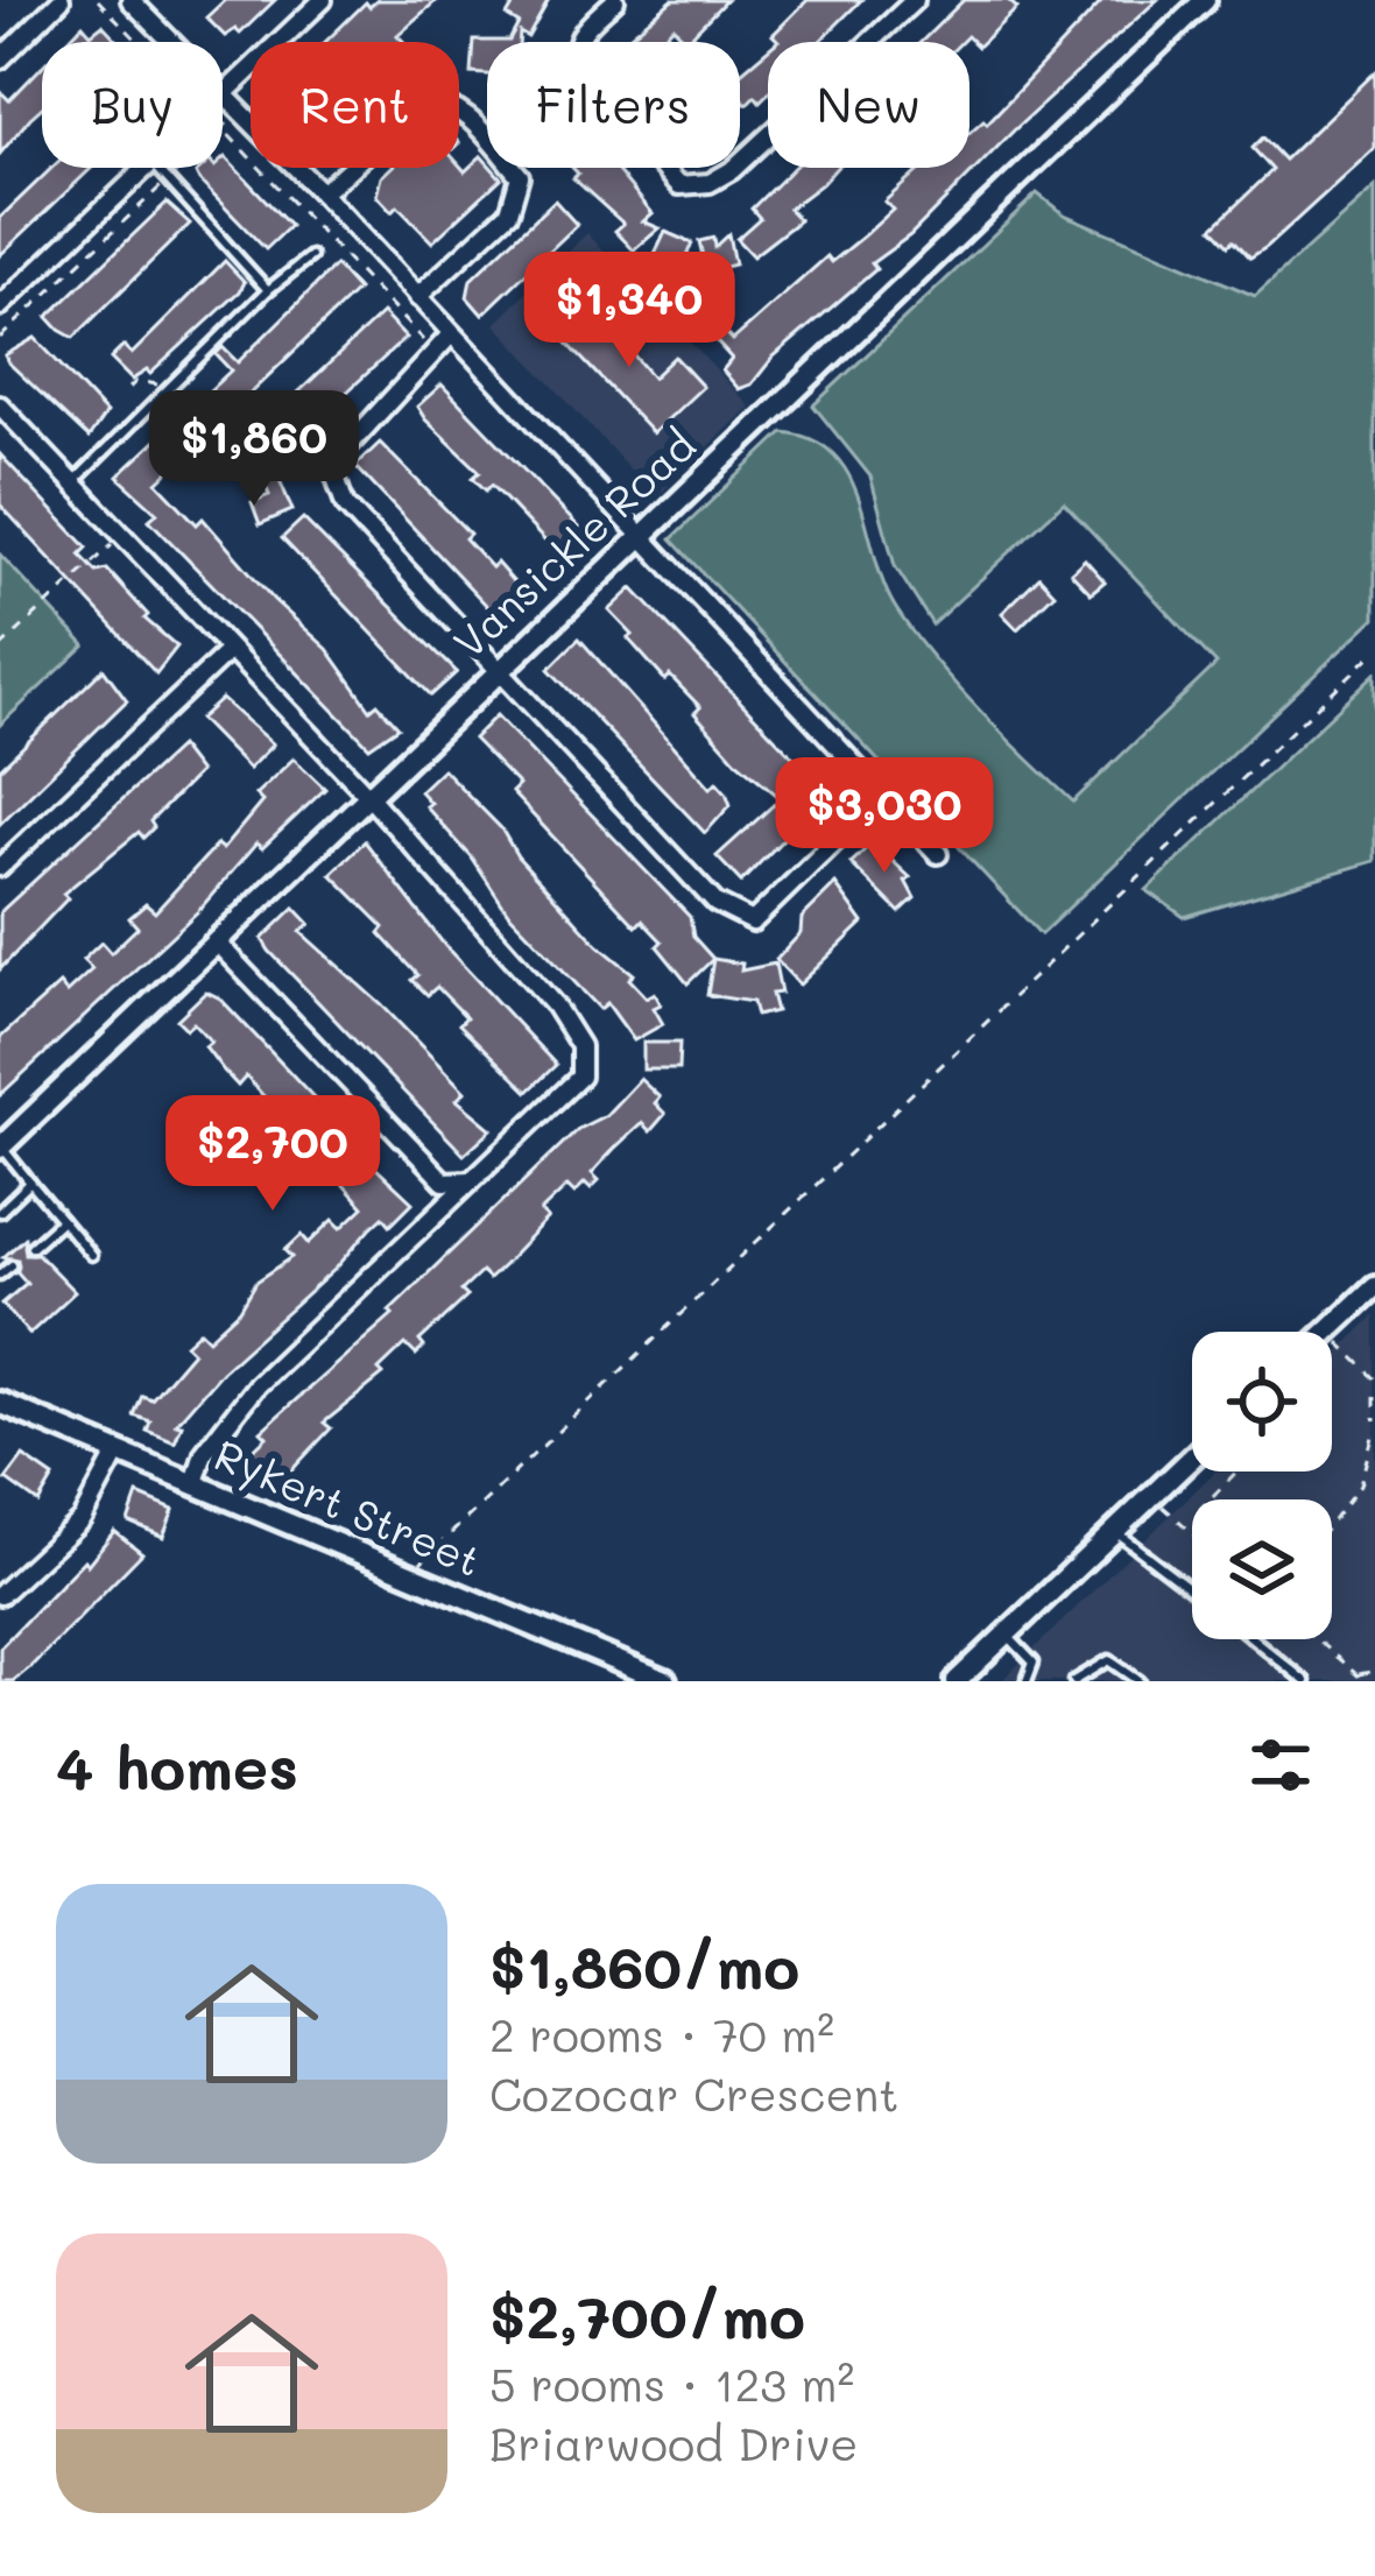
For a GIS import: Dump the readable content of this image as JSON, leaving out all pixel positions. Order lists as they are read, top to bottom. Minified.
{"streets":{"street":["Vansickle Road","Rykert Street"]},"page":{"chip":["Buy","Rent","Filters","New"],"price":["$1,340","$1,860","$3,030","$2,700"],"heading":"4 homes","list":[{"name":"$1,860/mo","note":"2 rooms · 70 m² · Cozocar Crescent"},{"name":"$2,700/mo","note":"5 rooms · 123 m² · Briarwood Drive"}]}}
